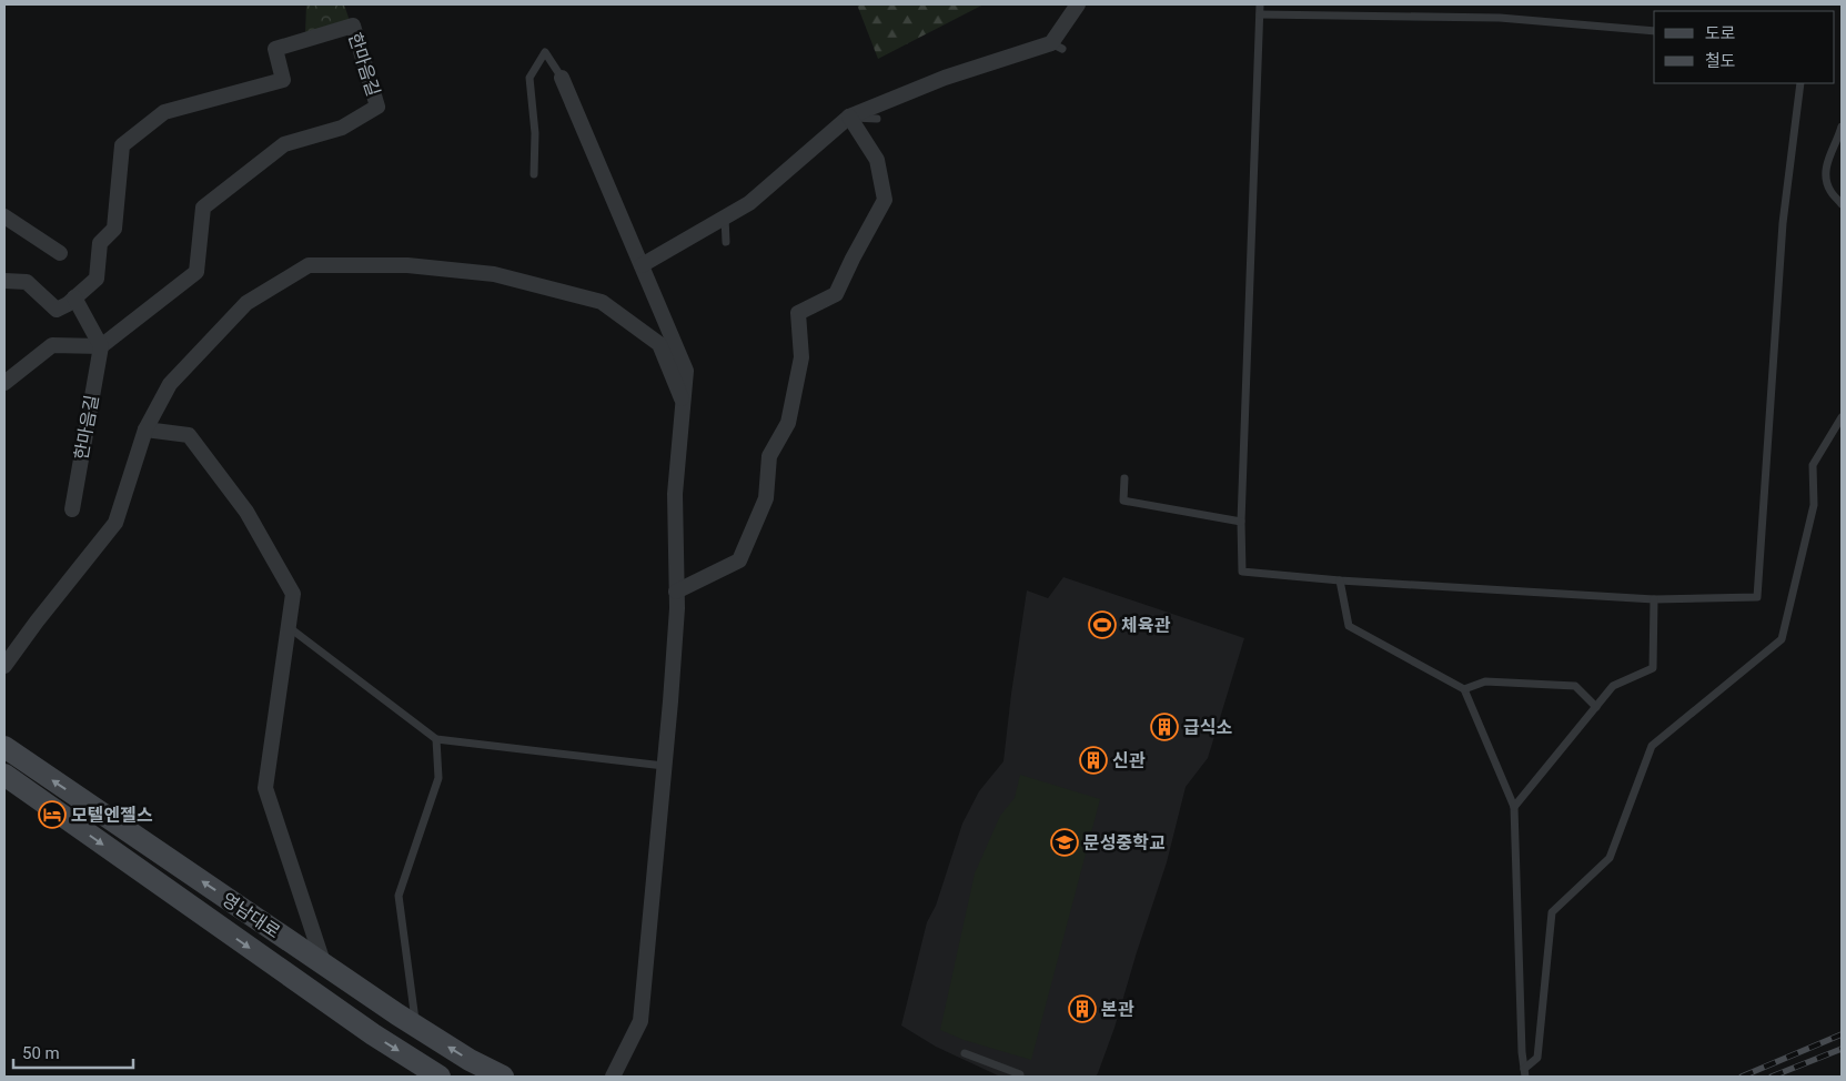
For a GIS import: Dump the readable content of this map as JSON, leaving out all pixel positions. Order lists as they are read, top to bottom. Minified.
{"streets":{"main road":["영남대로"],"street":["한마음길"]},"places":{"sports":["체육관"],"building":["급식소","신관","본관"],"hotel":["모텔엔젤스"],"school or university":["문성중학교"]},"legend":["도로","철도"],"scale_bar":"50 m"}
